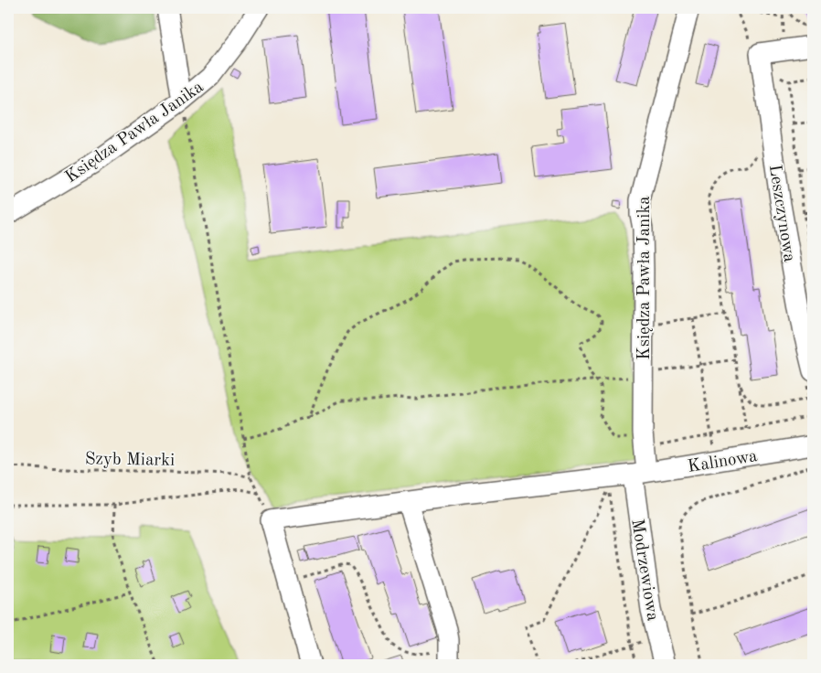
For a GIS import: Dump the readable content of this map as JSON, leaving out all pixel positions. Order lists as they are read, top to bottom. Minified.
{"streets":{"street":["Księdza Pawła Janika","Leszczynowa","Kalinowa","Modrzewiowa"],"path":["Szyb Miarki"]},"crossings":[["Księdza Pawła Janika","Kalinowa"],["Księdza Pawła Janika","Modrzewiowa"],["Kalinowa","Modrzewiowa"]]}
